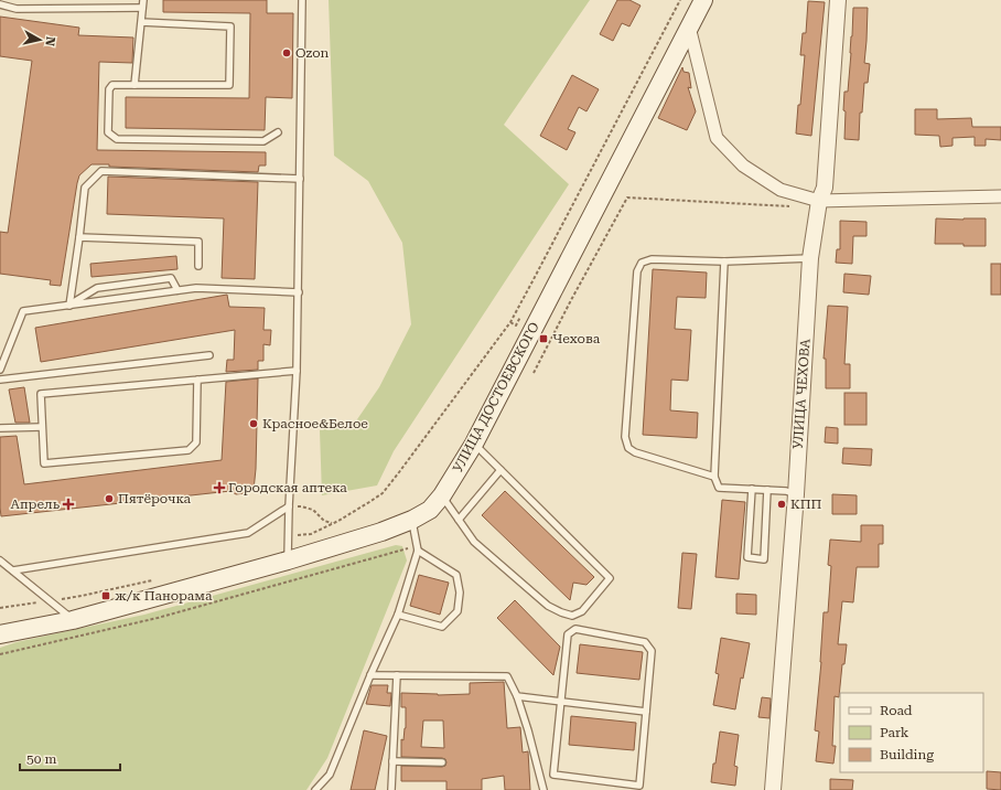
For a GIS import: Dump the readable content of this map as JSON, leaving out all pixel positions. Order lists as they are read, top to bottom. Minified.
{"streets":{"main road":["УЛИЦА ДОСТОЕВСКОГО"],"street":["УЛИЦА ЧЕХОВА"]},"places":{"other":["Ozon","Красное&Белое","Пятёрочка","КПП"],"transit":["Чехова","ж/к Панорама"],"health":["Городская аптека","Апрель"]},"legend":["Road","Park","Building"],"scale_bar":"50 m","north":"right"}
